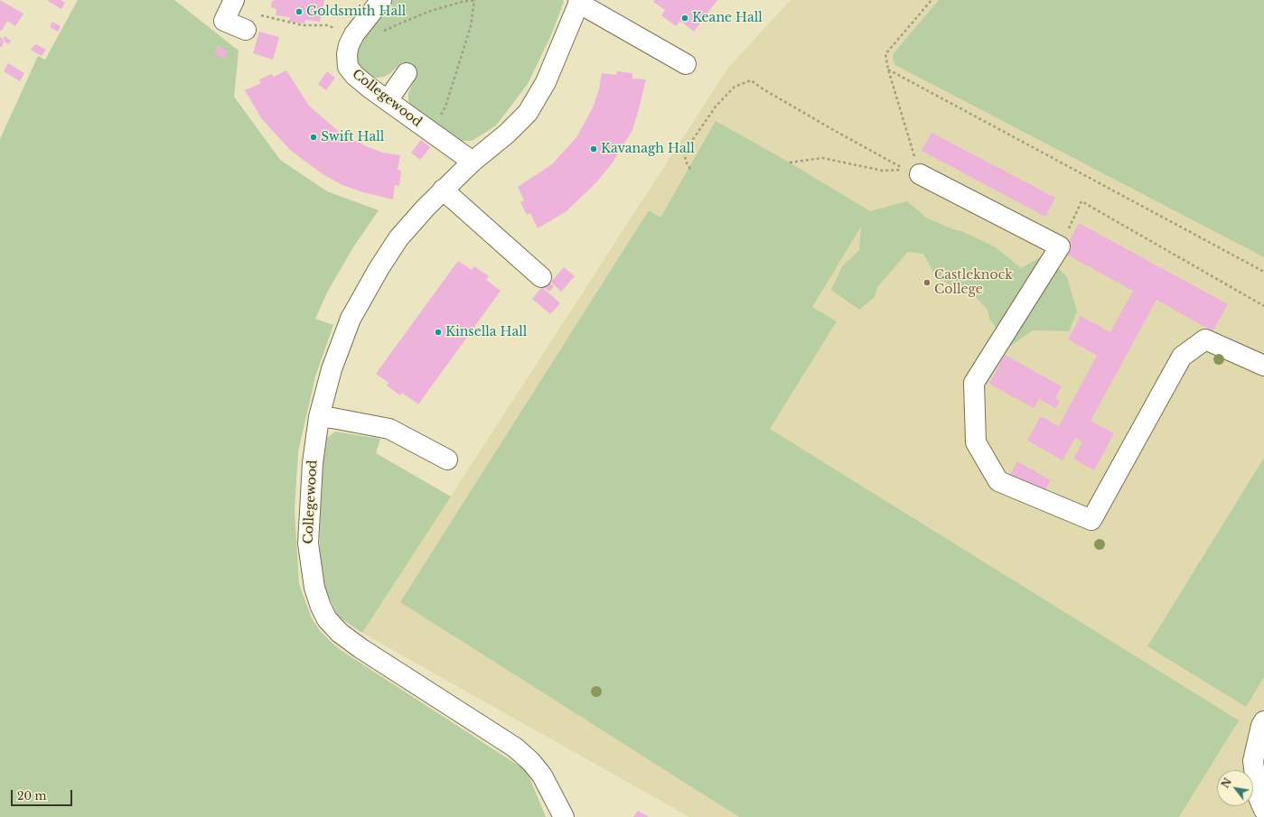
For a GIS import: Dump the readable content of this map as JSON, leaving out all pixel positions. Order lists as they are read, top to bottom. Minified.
{"streets":{"street":["Collegewood"]},"places":["Goldsmith Hall","Keane Hall","Swift Hall","Kavanagh Hall","Castleknock College","Kinsella Hall"],"scale_bar":"20 m","north":"top left"}
